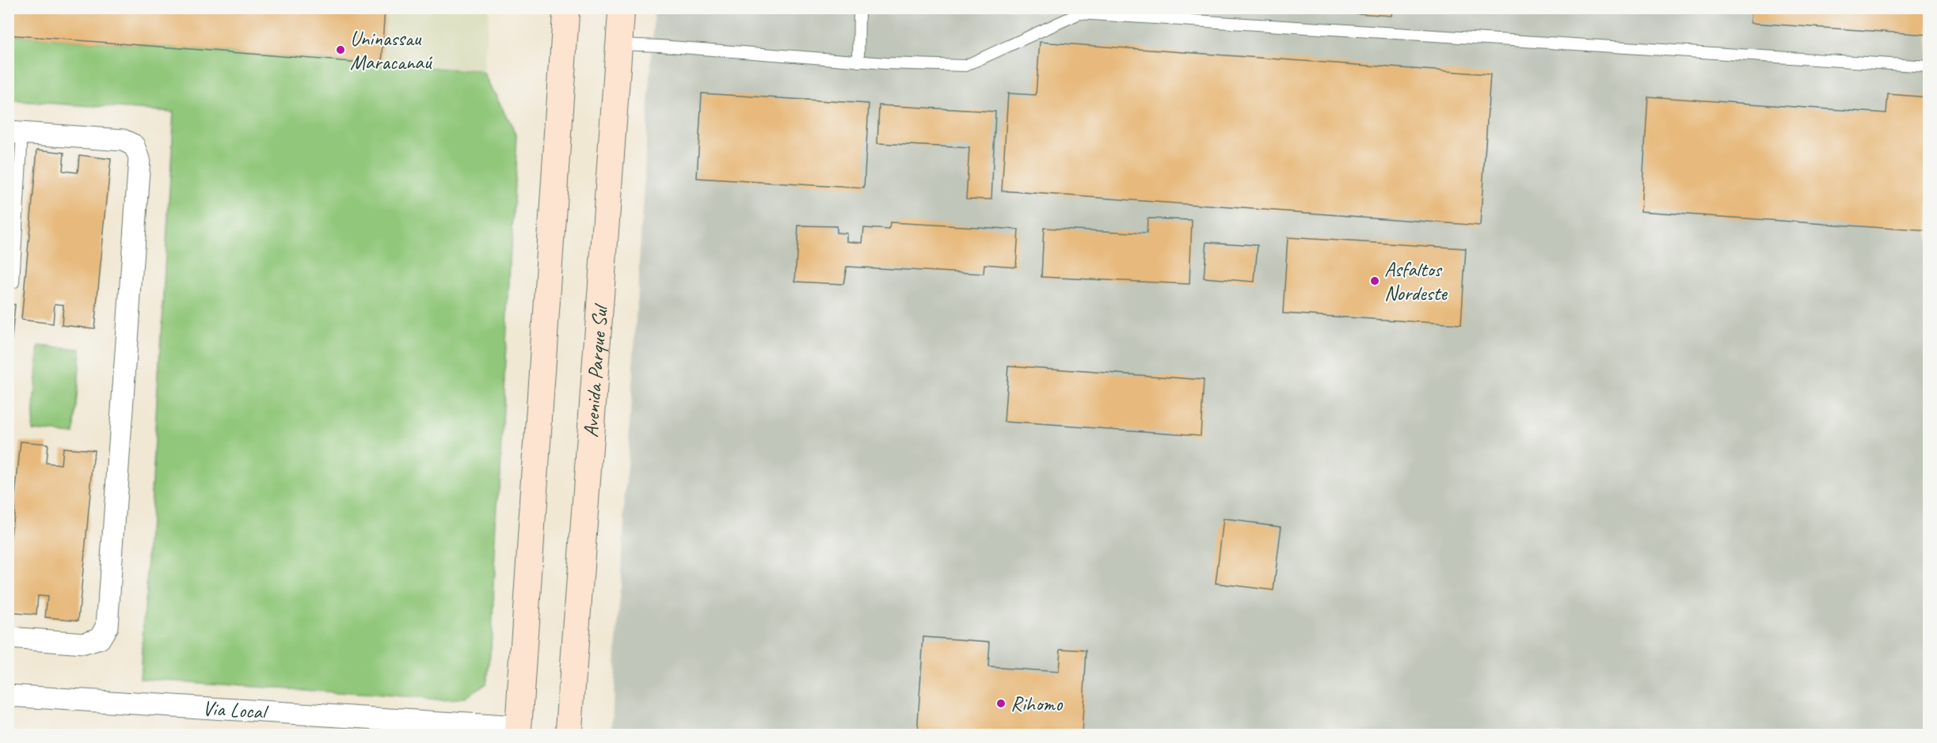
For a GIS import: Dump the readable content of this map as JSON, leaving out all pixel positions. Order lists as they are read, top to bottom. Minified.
{"streets":{"street":["Avenida Parque Sul","Via Local"]},"places":["Uninassau Maracanaú","Asfaltos Nordeste","Rihomo"]}
